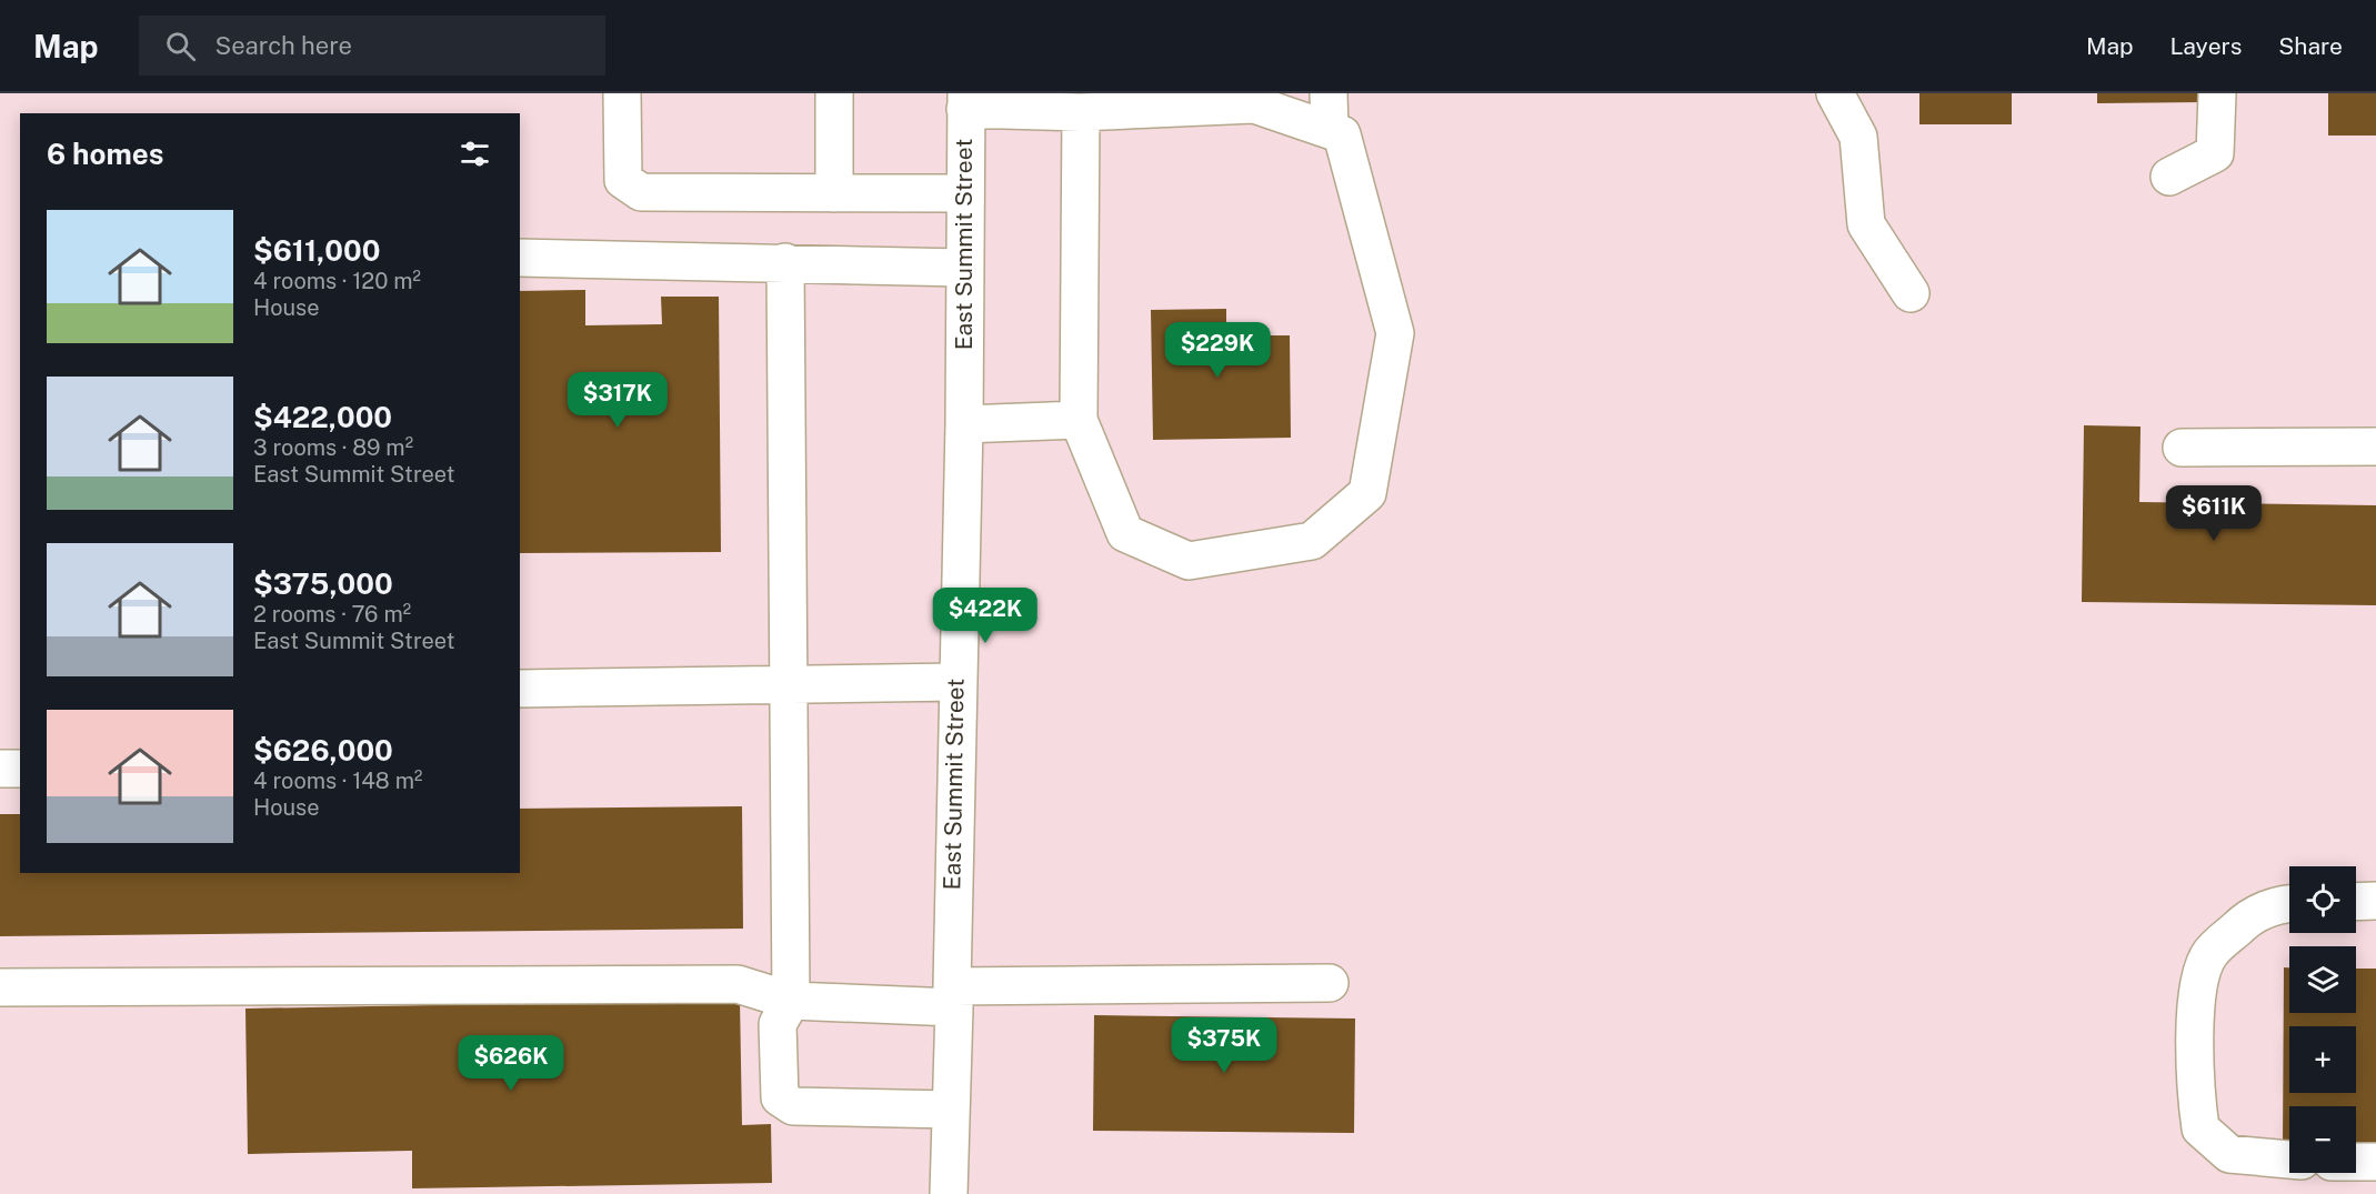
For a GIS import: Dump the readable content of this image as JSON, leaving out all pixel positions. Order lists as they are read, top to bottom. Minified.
{"streets":{"street":["East Summit Street"]},"page":{"header":"Map","search":"Search here","nav":["Map","Layers","Share"],"heading":"6 homes","list":[{"name":"$611,000","note":"4 rooms · 120 m² · House"},{"name":"$422,000","note":"3 rooms · 89 m² · East Summit Street"},{"name":"$375,000","note":"2 rooms · 76 m² · East Summit Street"},{"name":"$626,000","note":"4 rooms · 148 m² · House"}],"price":["$229K","$317K","$611K","$422K","$375K","$626K"],"map_buttons":["+","−"]}}
